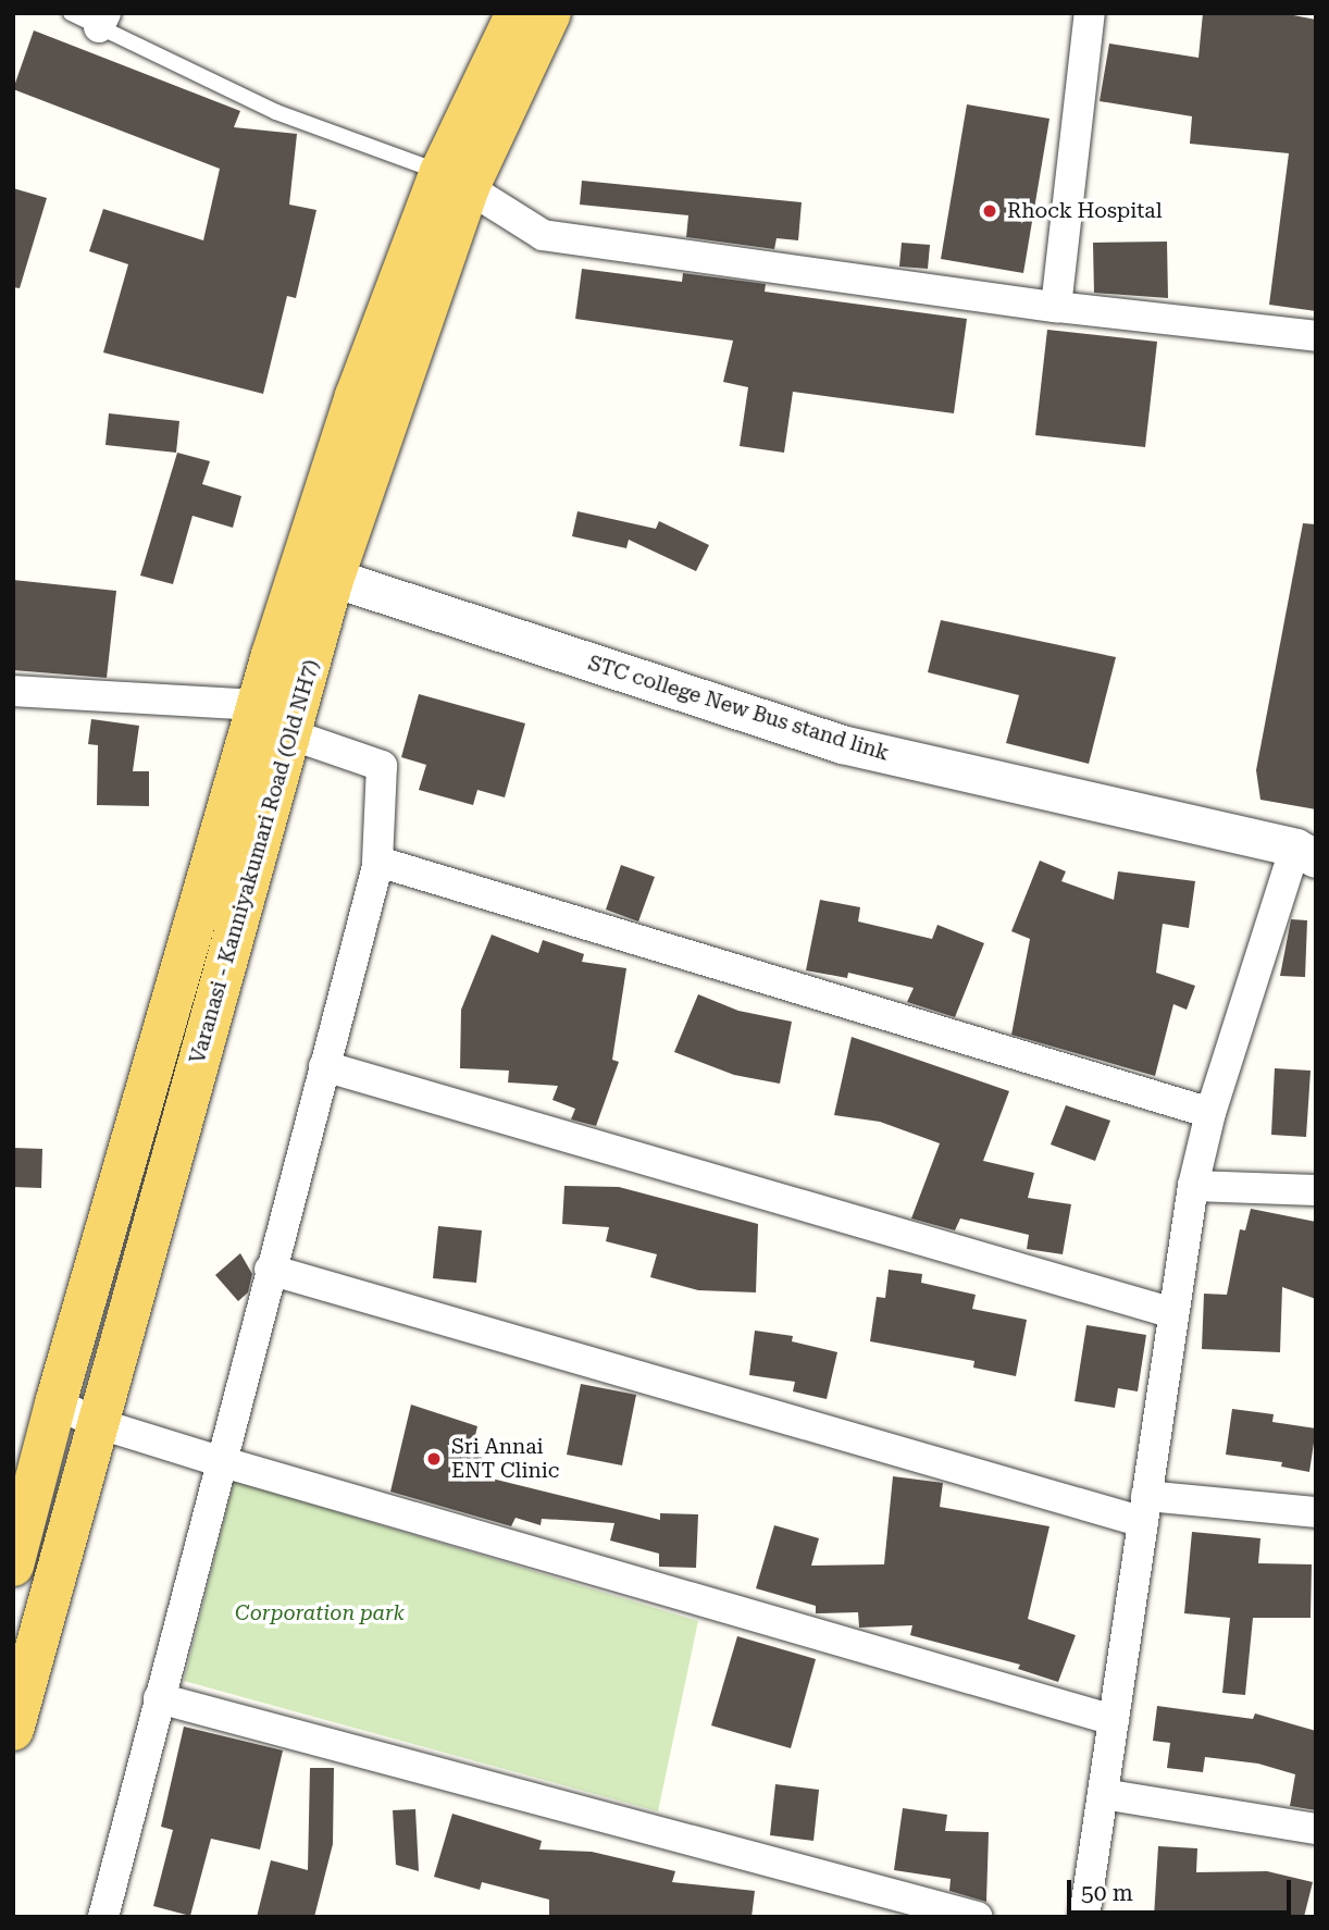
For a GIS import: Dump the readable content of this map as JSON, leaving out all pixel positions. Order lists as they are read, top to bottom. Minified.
{"streets":{"main road":["Varanasi - Kanniyakumari Road (Old NH7)"],"street":["STC college New Bus stand link"]},"crossings":[["STC college New Bus stand link","Varanasi - Kanniyakumari Road (Old NH7)"]],"parks":["Corporation park"],"places":["Rhock Hospital","Sri Annai ENT Clinic"],"scale_bar":"50 m"}
